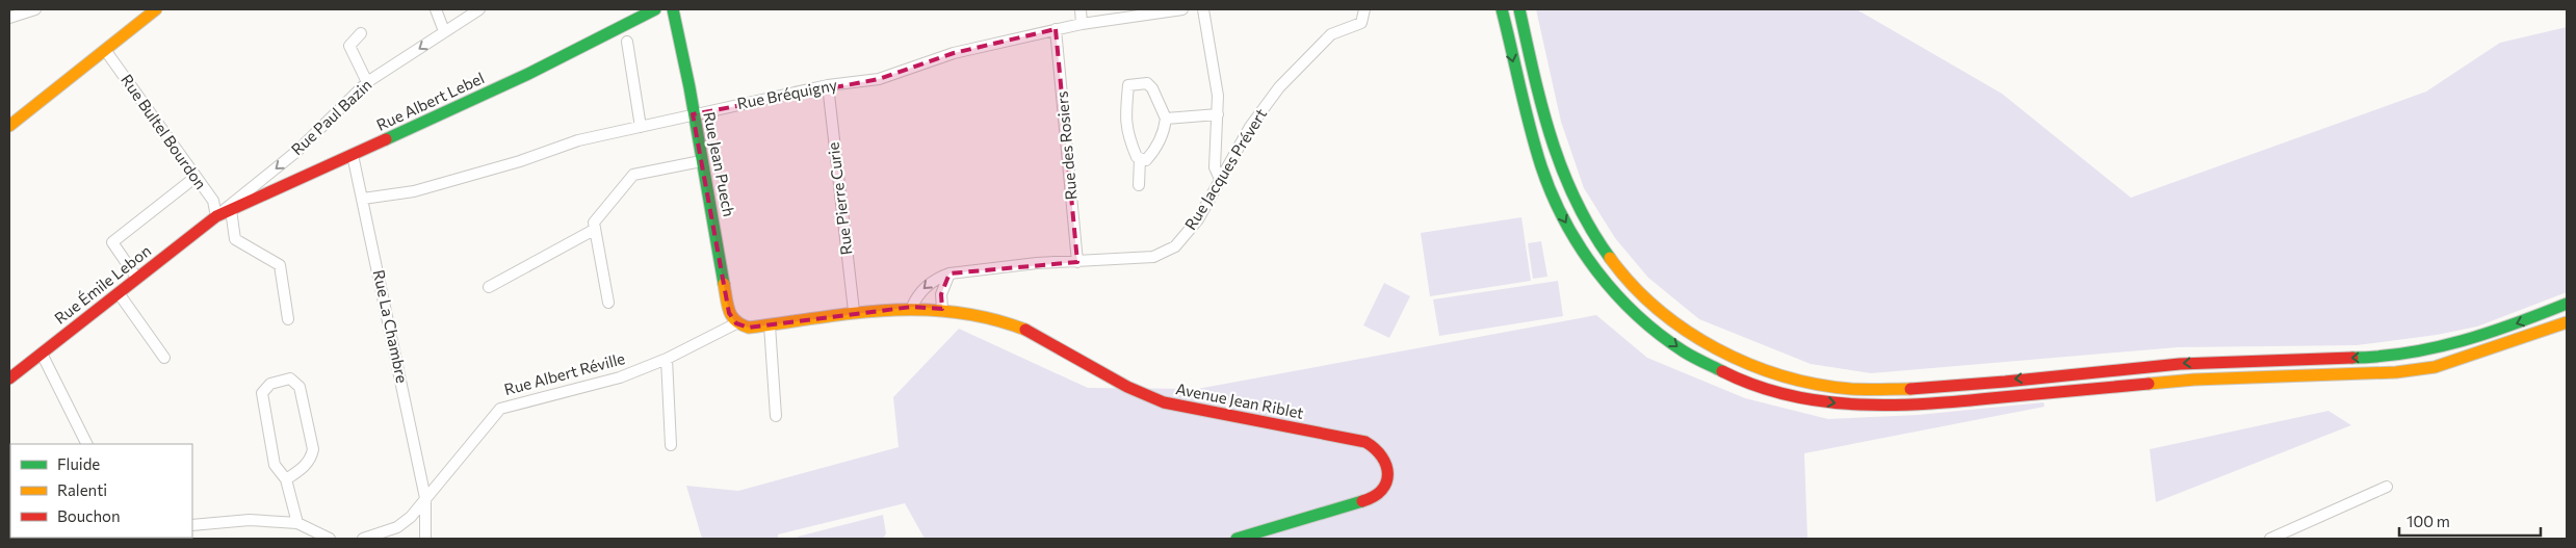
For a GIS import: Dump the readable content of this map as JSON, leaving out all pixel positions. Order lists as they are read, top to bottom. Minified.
{"streets":{"main road":["Rue Albert Lebel","Rue Jean Puech","Rue Émile Lebon","Avenue Jean Riblet"],"street":["Rue Bréquigny","Rue Paul Bazin","Rue Bultel Bourdon","Rue des Rosiers","Rue Jacques Prévert","Rue Pierre Curie","Rue La Chambre","Rue Albert Réville"]},"crossings":[["Rue Bréquigny","Rue des Rosiers"],["Rue Bréquigny","Rue Jean Puech"],["Rue Bréquigny","Rue Pierre Curie"],["Rue Bréquigny","Rue La Chambre"],["Rue Albert Lebel","Rue Paul Bazin"],["Rue Albert Lebel","Rue Bultel Bourdon"],["Rue Albert Lebel","Rue Émile Lebon"],["Rue Albert Lebel","Rue La Chambre"],["Rue Paul Bazin","Rue Bultel Bourdon"],["Rue Paul Bazin","Rue Émile Lebon"],["Rue Bultel Bourdon","Rue Émile Lebon"],["Rue des Rosiers","Rue Jacques Prévert"],["Rue Jean Puech","Rue Albert Réville"],["Rue Jacques Prévert","Avenue Jean Riblet"],["Rue La Chambre","Rue Albert Réville"]],"one_way":["Rue Paul Bazin"],"legend":["Fluide","Ralenti","Bouchon"],"scale_bar":"100 m"}
